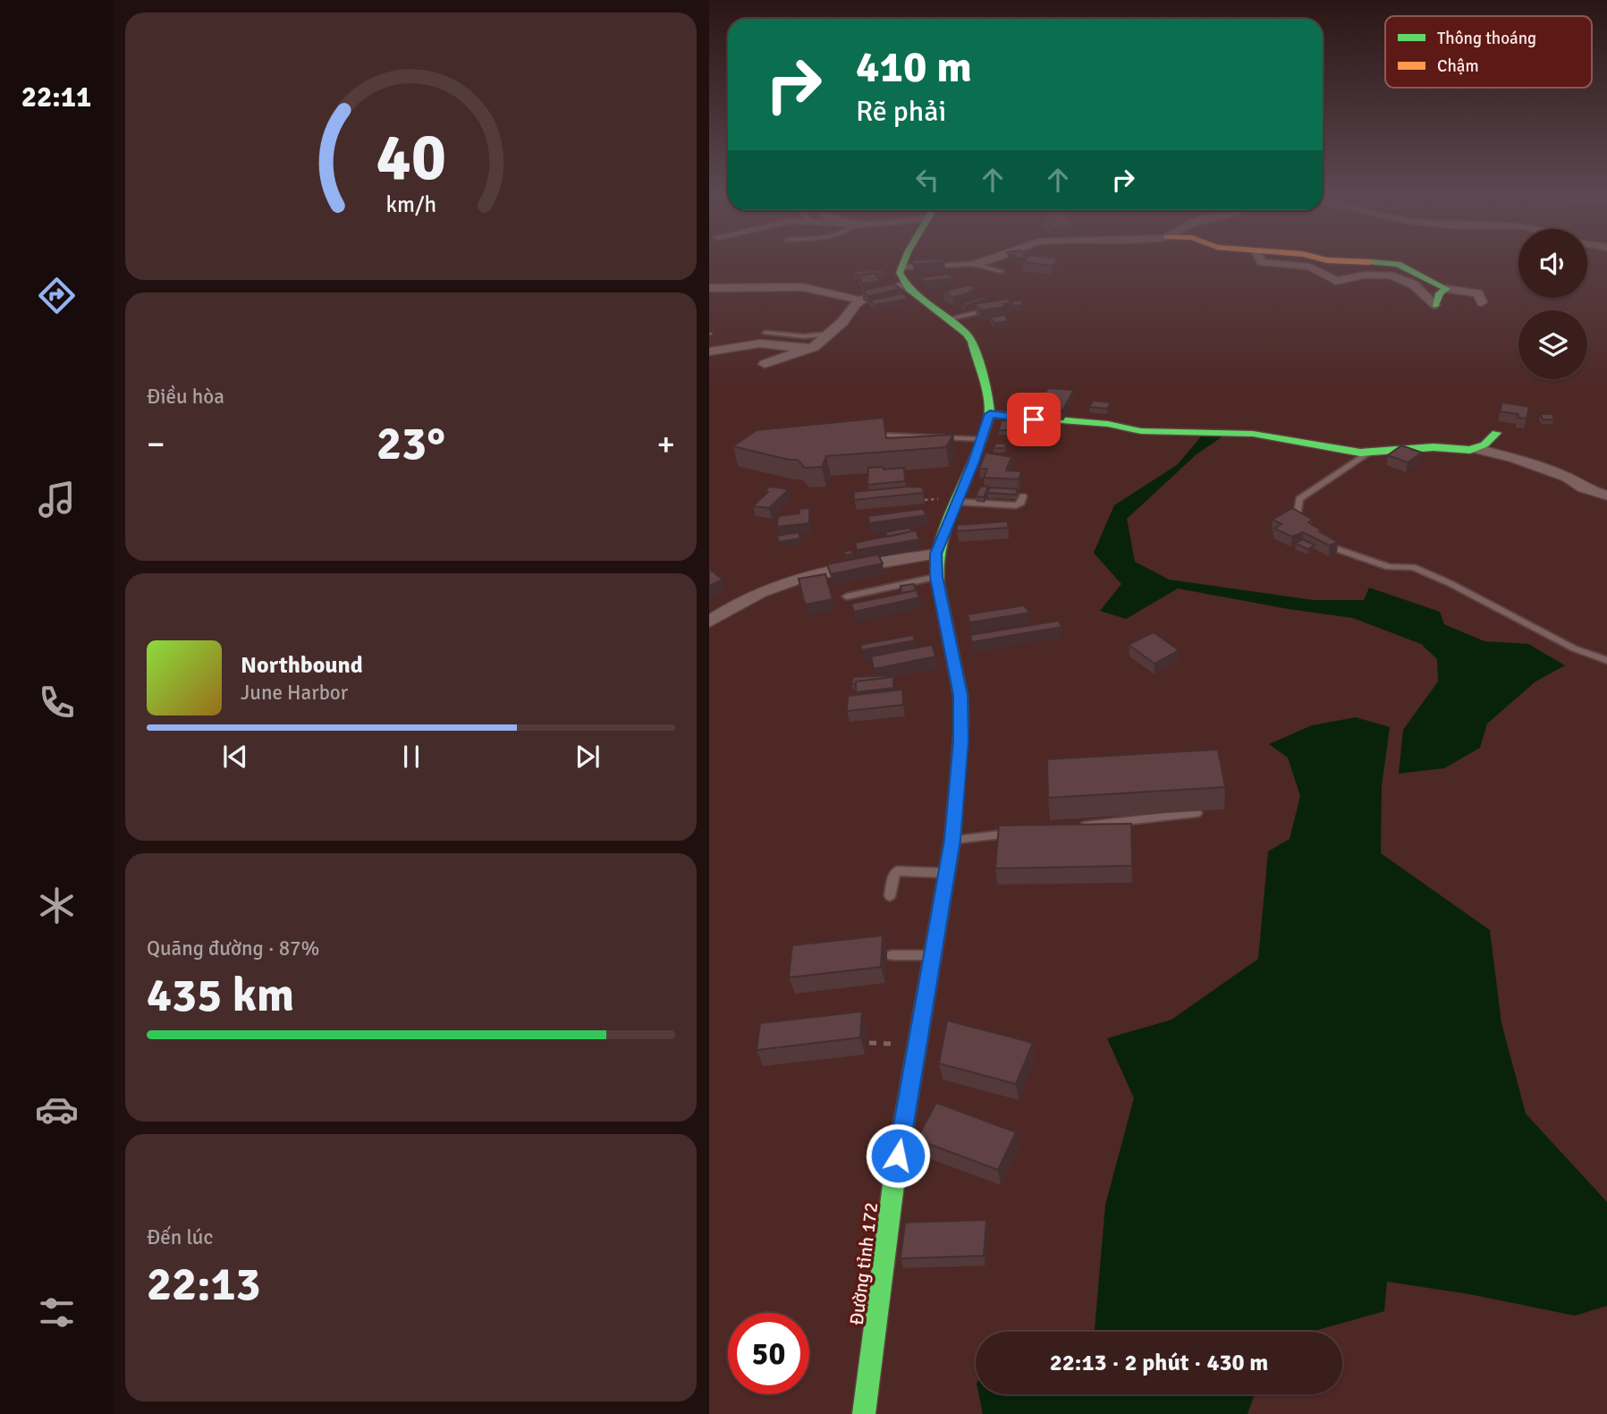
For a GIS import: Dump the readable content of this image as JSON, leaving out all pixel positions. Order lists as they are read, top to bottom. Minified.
{"streets":{"main road":["Đường tỉnh 172"]},"legend":["Thông thoáng","Chậm"],"page":{"tabs":"22:11","turn":["410 m","Rẽ phải"],"tile":["Điều hòa",["Quãng đường · 87%","435 km"],["Đến lúc","22:13"]],"heat":["−","23°","+"],"song":["Northbound","June Harbor"],"limit":"50","trip":"22:13 · 2 phút · 430 m","gauge":["40","km/h"]}}
